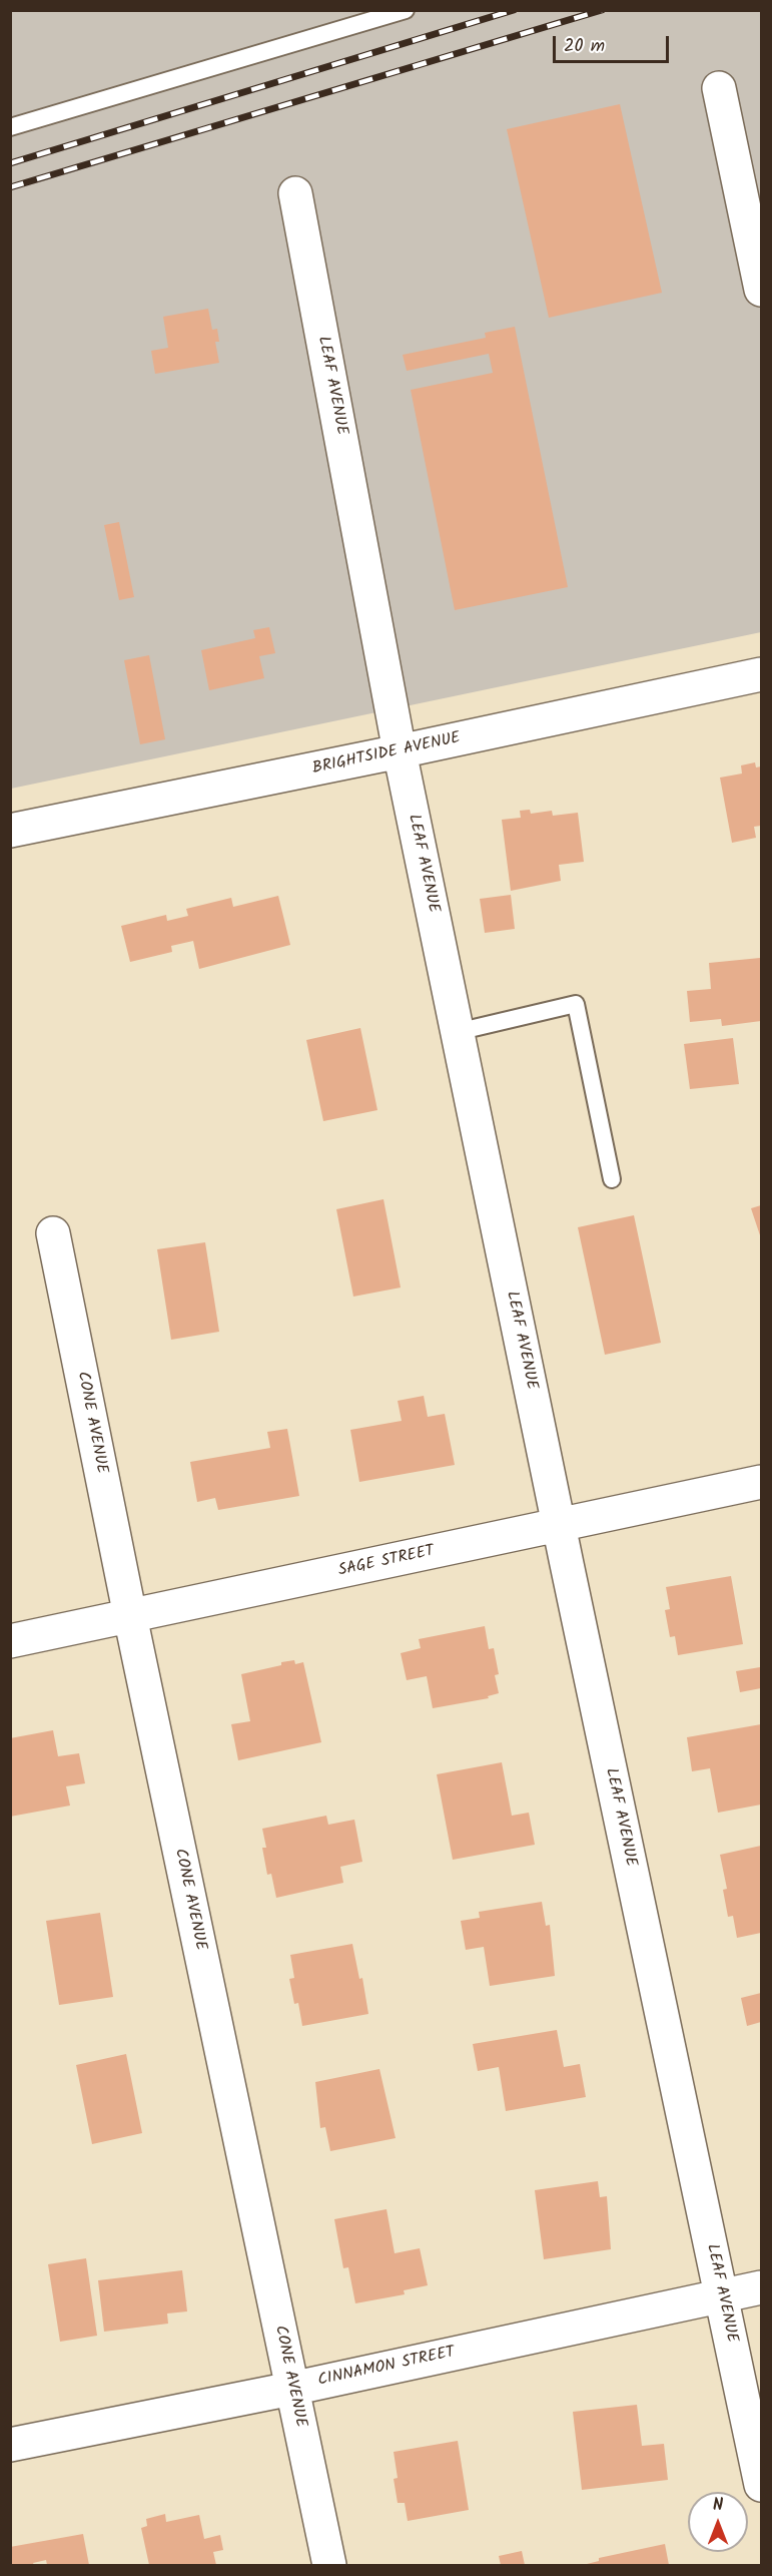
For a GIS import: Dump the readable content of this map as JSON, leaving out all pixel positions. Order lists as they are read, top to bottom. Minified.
{"streets":{"street":["LEAF AVENUE","BRIGHTSIDE AVENUE","CONE AVENUE","SAGE STREET","CINNAMON STREET"]},"crossings":[["LEAF AVENUE","BRIGHTSIDE AVENUE"],["LEAF AVENUE","SAGE STREET"],["LEAF AVENUE","CINNAMON STREET"],["CONE AVENUE","SAGE STREET"],["CONE AVENUE","CINNAMON STREET"]],"scale_bar":"20 m","north":"top"}
